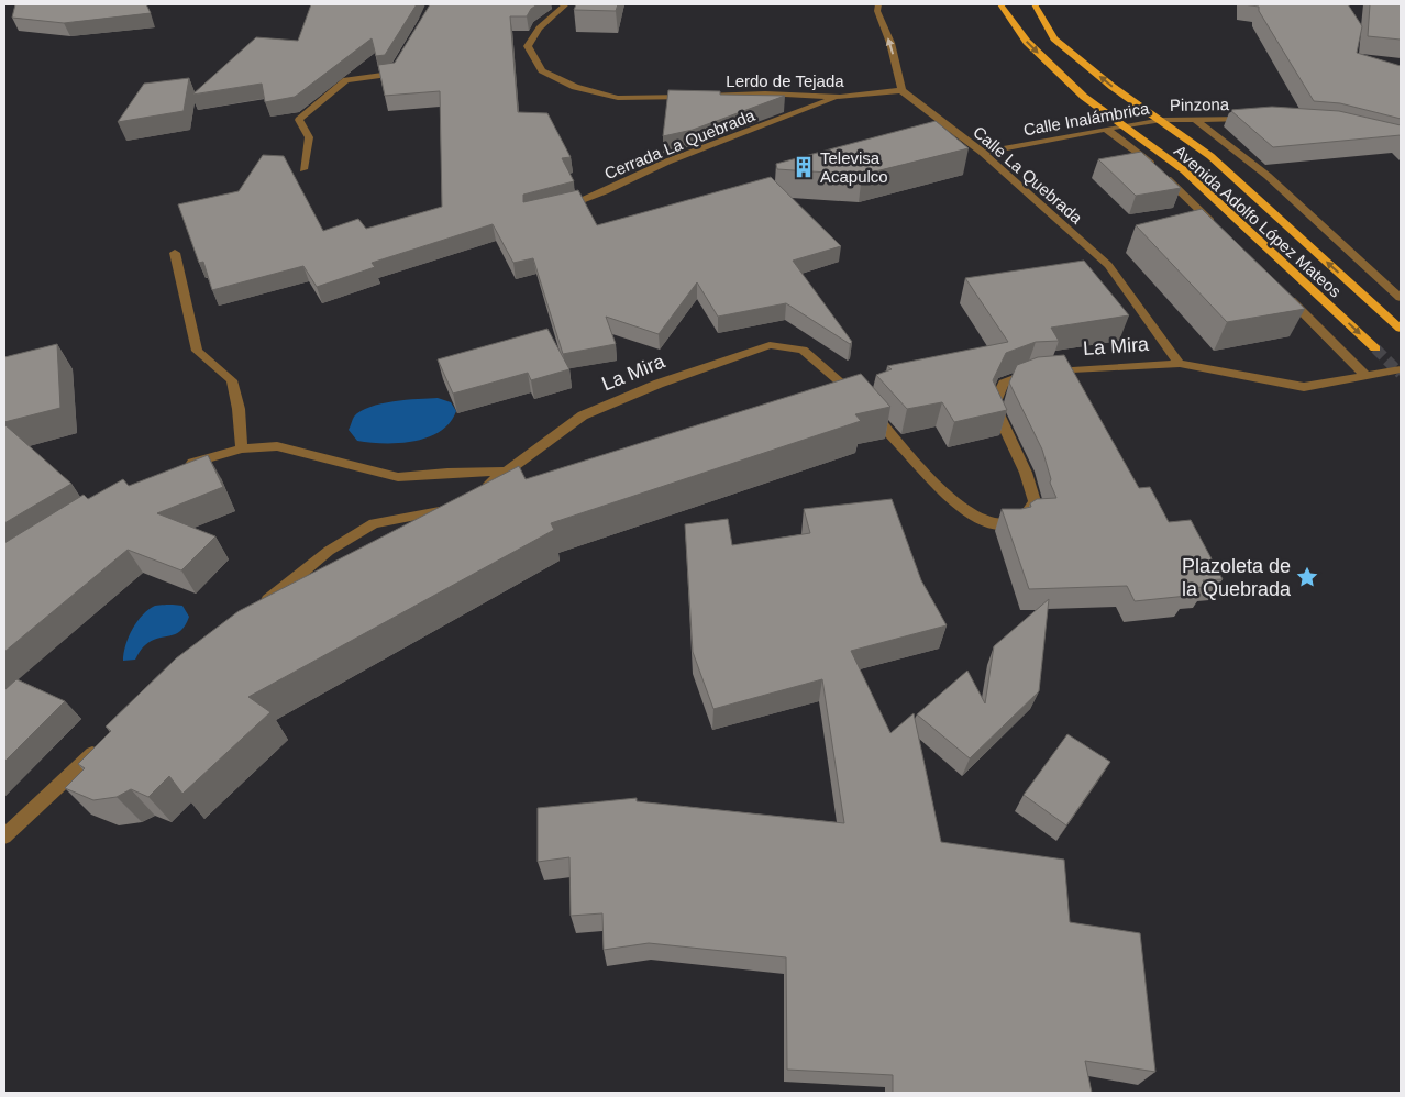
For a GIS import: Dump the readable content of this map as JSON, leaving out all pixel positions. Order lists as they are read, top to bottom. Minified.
{"streets":{"main road":["Avenida Adolfo López Mateos"],"street":["Lerdo de Tejada","Pinzona","Calle Inalámbrica","Cerrada La Quebrada","Calle La Quebrada","La Mira"]},"crossings":[["Lerdo de Tejada","Cerrada La Quebrada"],["Lerdo de Tejada","Calle La Quebrada"],["Pinzona","Calle Inalámbrica"],["Pinzona","Avenida Adolfo López Mateos"],["Calle Inalámbrica","Calle La Quebrada"],["Calle Inalámbrica","Avenida Adolfo López Mateos"],["Calle La Quebrada","La Mira"]],"places":{"building":["Televisa Acapulco"],"place":["Plazoleta de la Quebrada"]}}
